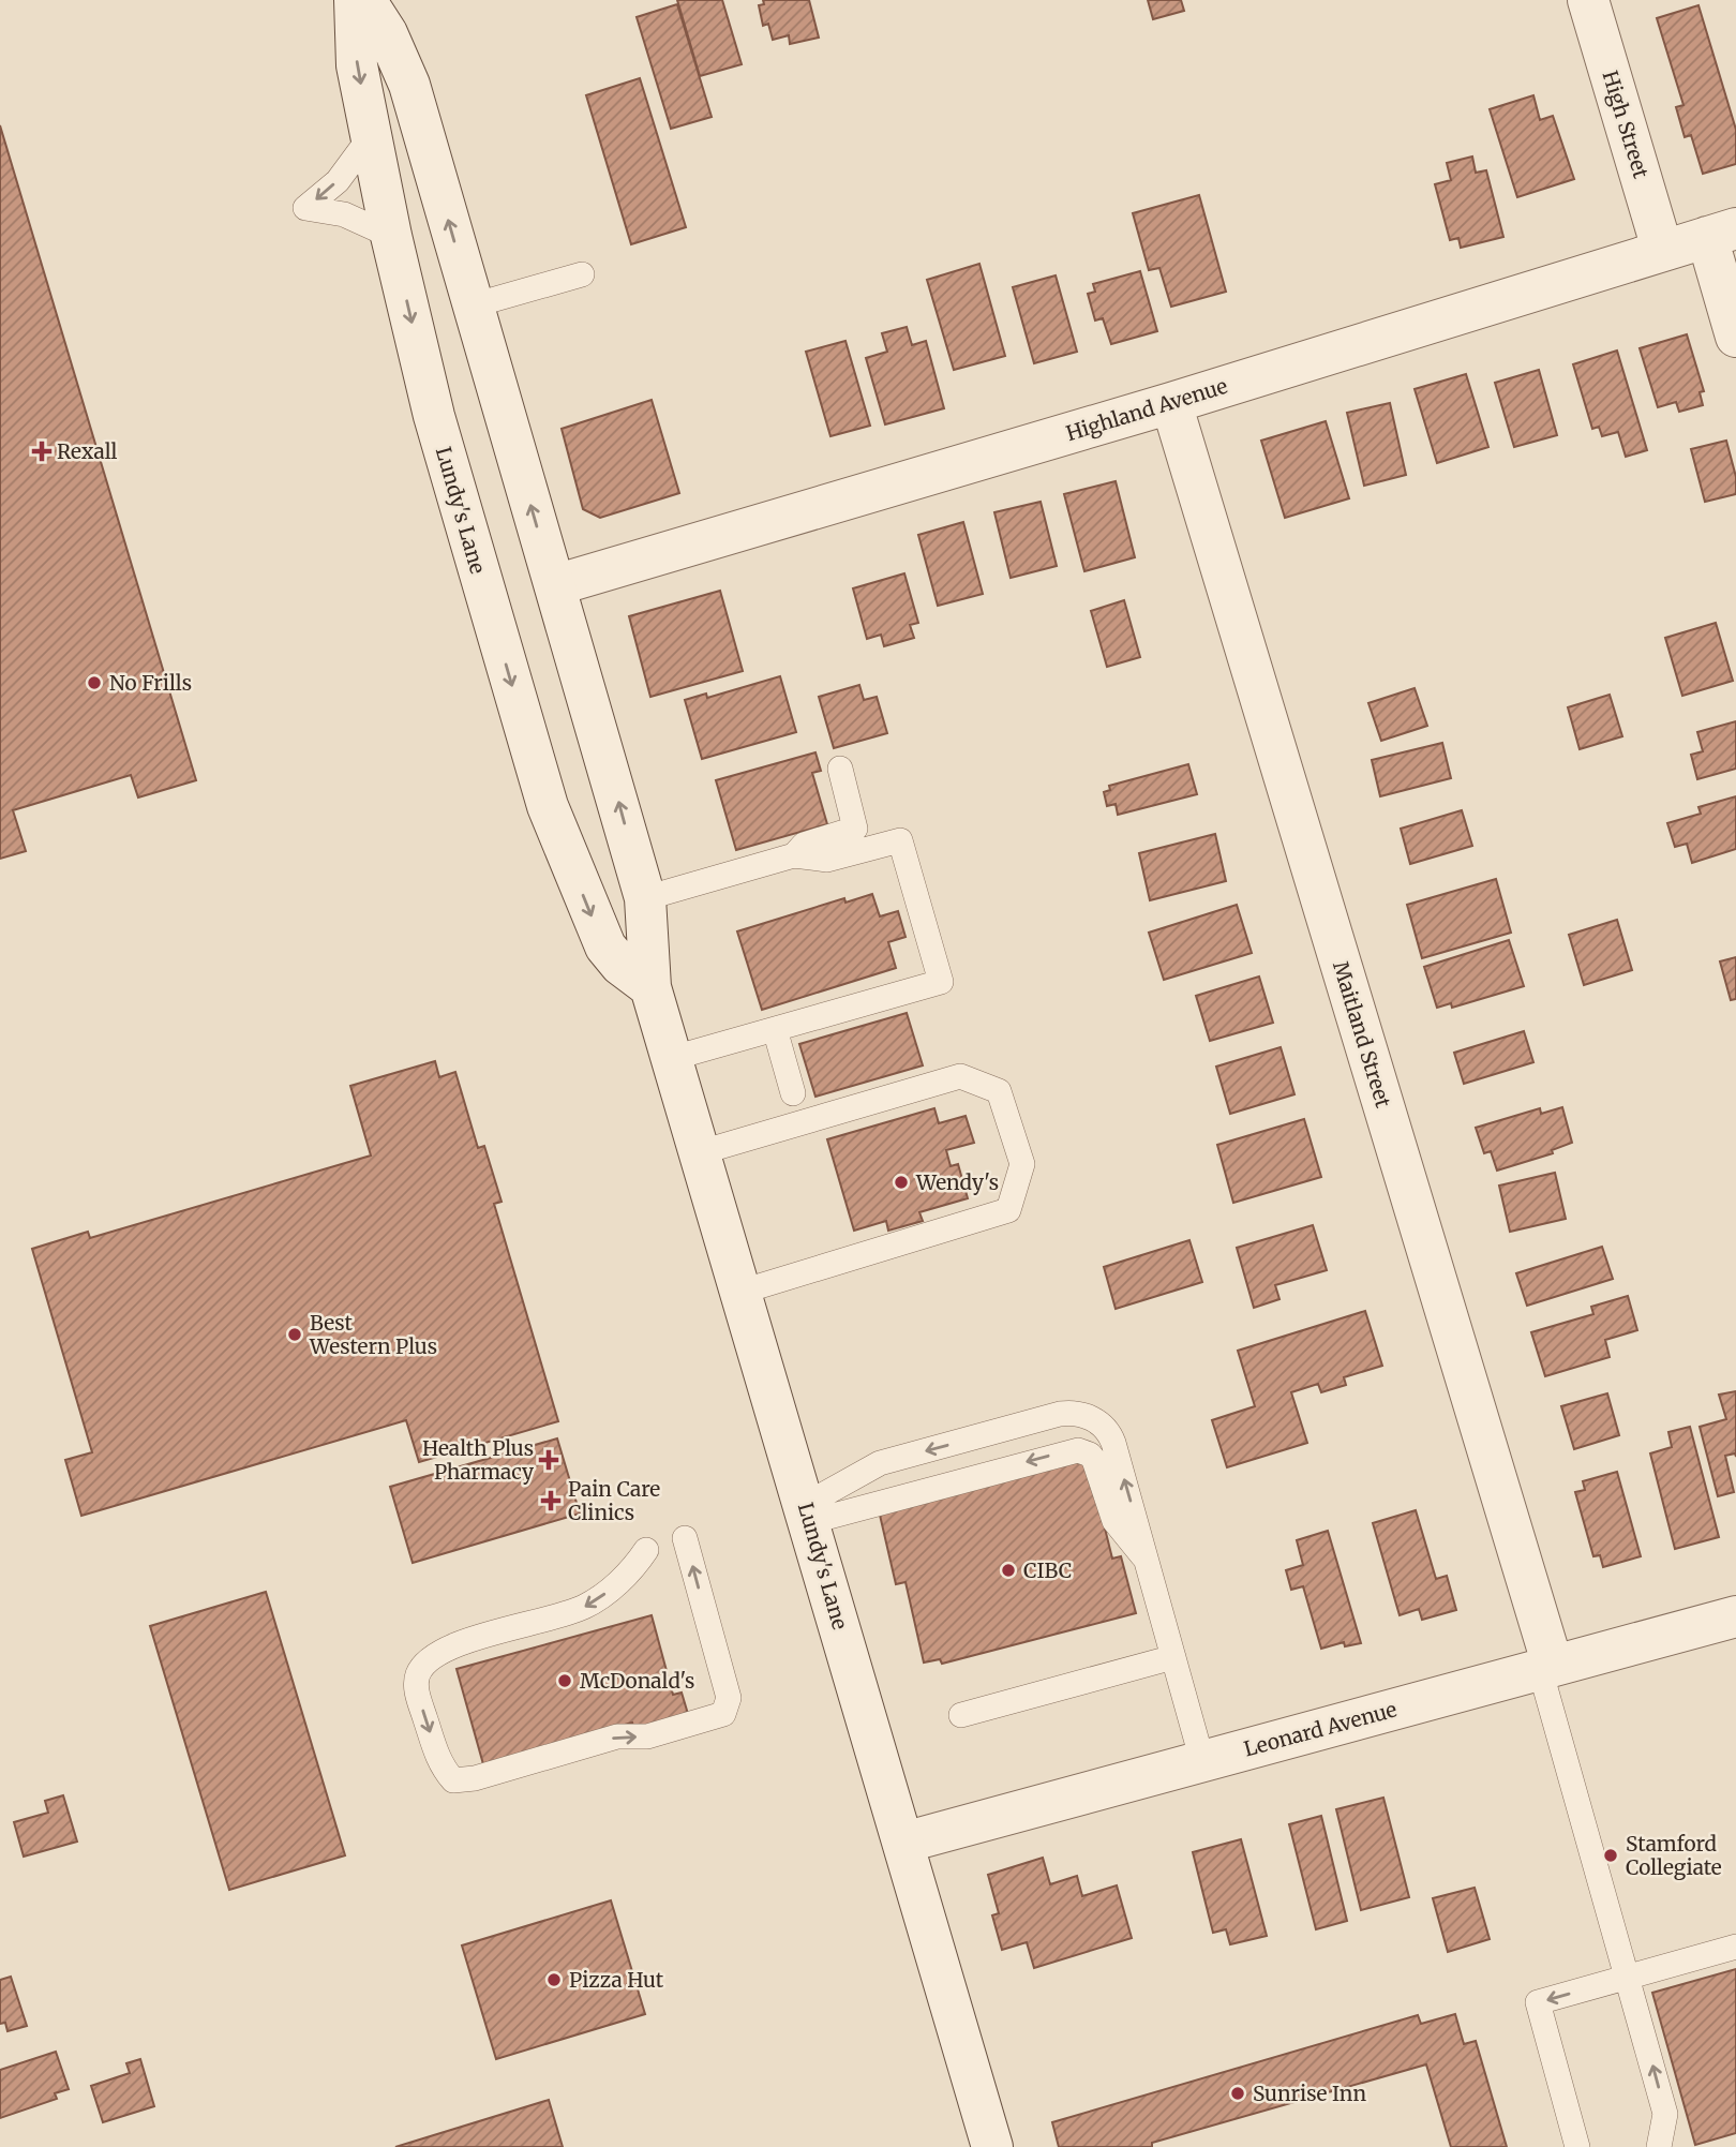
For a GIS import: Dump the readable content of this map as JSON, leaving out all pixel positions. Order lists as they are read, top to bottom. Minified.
{"streets":{"street":["High Street","Highland Avenue","Lundy's Lane","Maitland Street","Leonard Avenue"]},"crossings":[["High Street","Highland Avenue"],["Highland Avenue","Lundy's Lane"],["Highland Avenue","Maitland Street"],["Lundy's Lane","Leonard Avenue"],["Maitland Street","Leonard Avenue"]],"places":{"health":["Rexall","Health Plus Pharmacy","Pain Care Clinics"],"other":["No Frills","Wendy's","Best Western Plus","CIBC","McDonald's","Stamford Collegiate","Pizza Hut","Sunrise Inn"]}}
